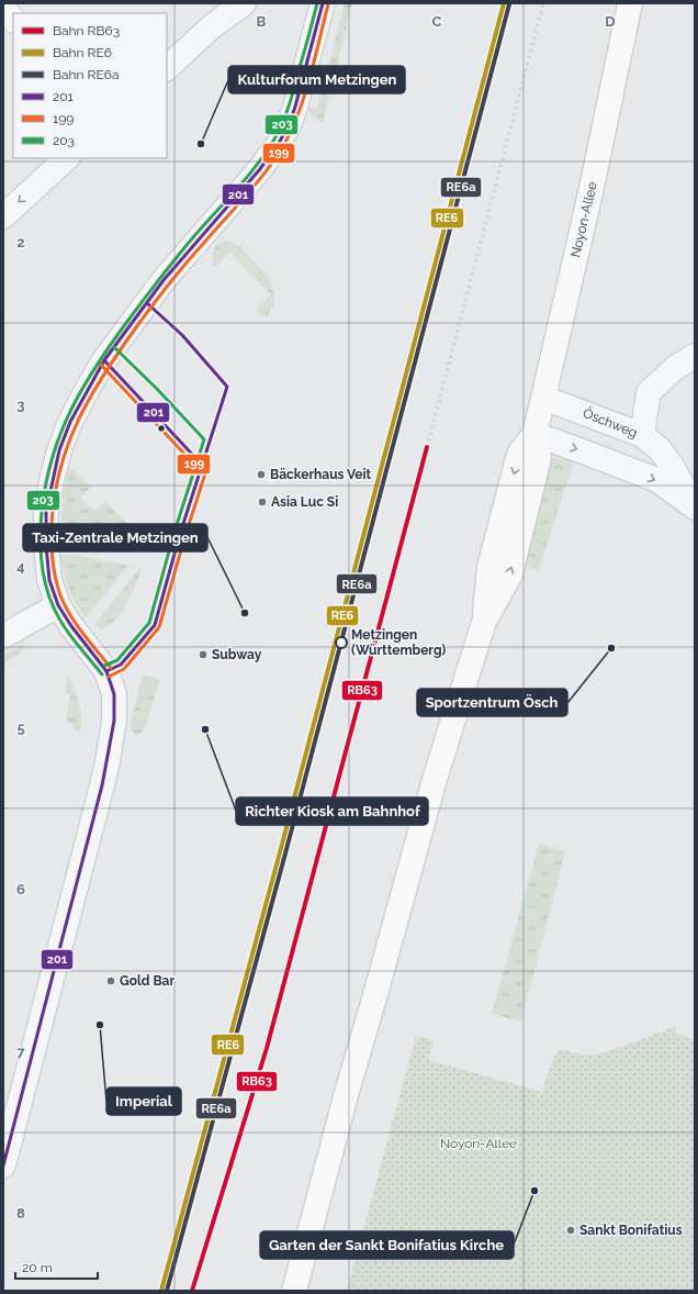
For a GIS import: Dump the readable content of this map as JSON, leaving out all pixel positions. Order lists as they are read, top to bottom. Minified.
{"streets":{"main road":["Noyon-Allee"],"street":["Öschweg"]},"crossings":[["Noyon-Allee","Öschweg"]],"parks":["Noyon-Allee"],"places":["Kulturforum Metzingen","Bäckerhaus Veit","Asia Luc Si","Taxi-Zentrale Metzingen","Metzingen (Württemberg)","Sportzentrum Ösch","Subway","Richter Kiosk am Bahnhof","Gold Bar","Imperial","Garten der Sankt Bonifatius Kirche","Sankt Bonifatius"],"lines":["rail line RE6","transit line 201","transit line 203","rail line RE6a","transit line 199","rail line RB63"],"legend":["Bahn RB63","Bahn RE6","Bahn RE6a","201","199","203"],"scale_bar":"20 m","grid":{"columns":["B","C","D"],"rows":["2","3","4","5","6","7","8"]}}
